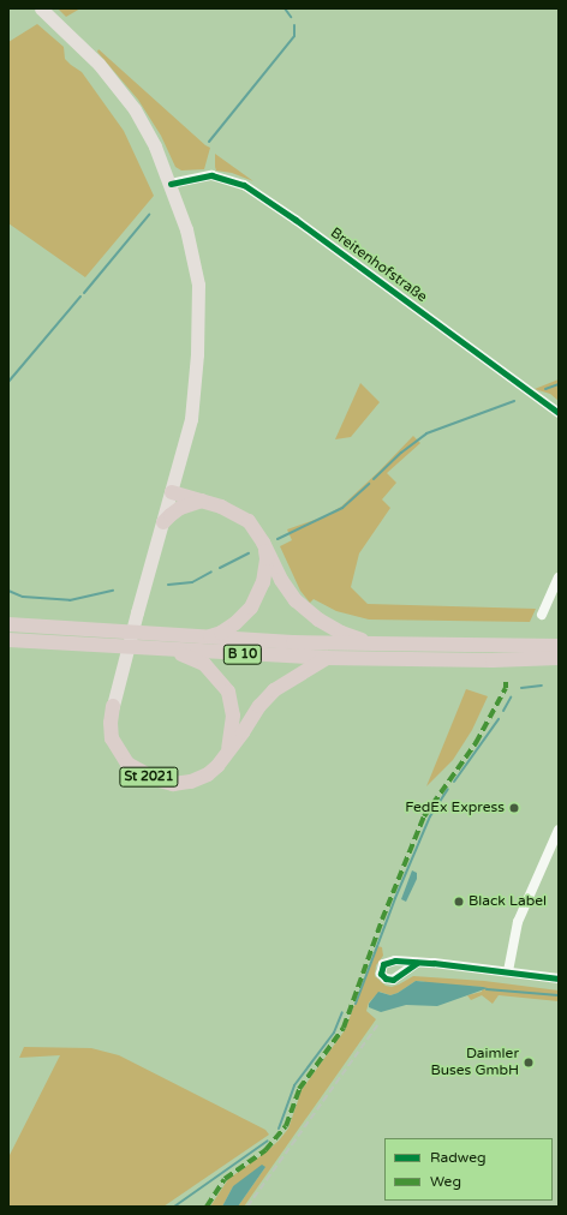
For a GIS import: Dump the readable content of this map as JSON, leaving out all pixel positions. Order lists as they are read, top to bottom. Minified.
{"streets":{"highway":["B 10","St 2021"],"street":["Breitenhofstraße"]},"crossings":[["Breitenhofstraße","St 2021"]],"places":["FedEx Express","Black Label","Daimler Buses GmbH"],"legend":["Radweg","Weg"]}
